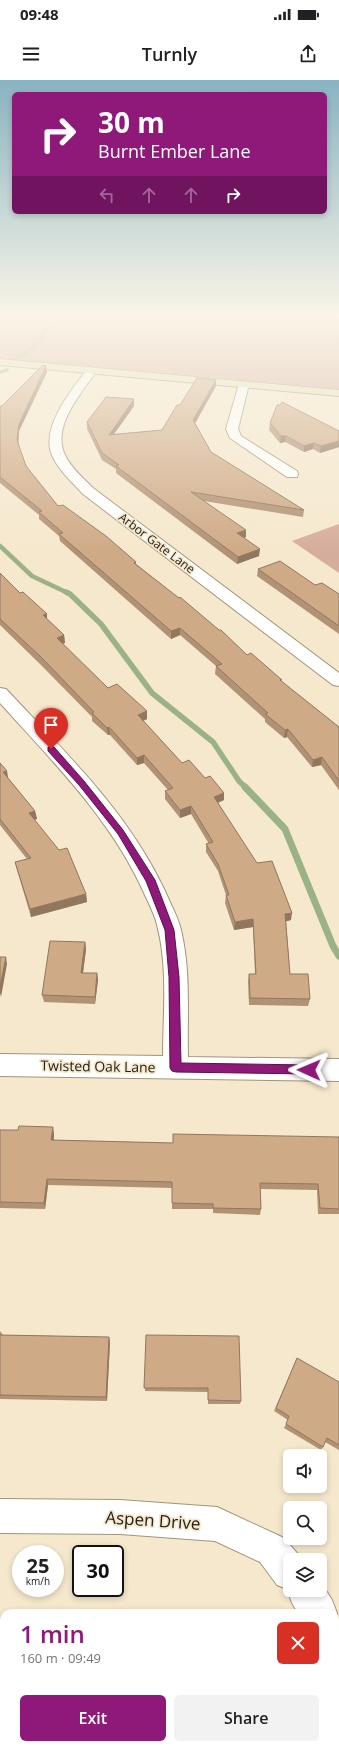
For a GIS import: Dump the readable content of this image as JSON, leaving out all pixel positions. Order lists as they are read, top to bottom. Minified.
{"streets":{"street":["Arbor Gate Lane","Twisted Oak Lane","Aspen Drive"]},"page":{"status":"09:48","header":"Turnly","turn":["30 m","Burnt Ember Lane"],"speed":"25 km/h","limit":"30","heading":["1 min","160 m · 09:49"],"buttons":["Exit","Share"]}}
